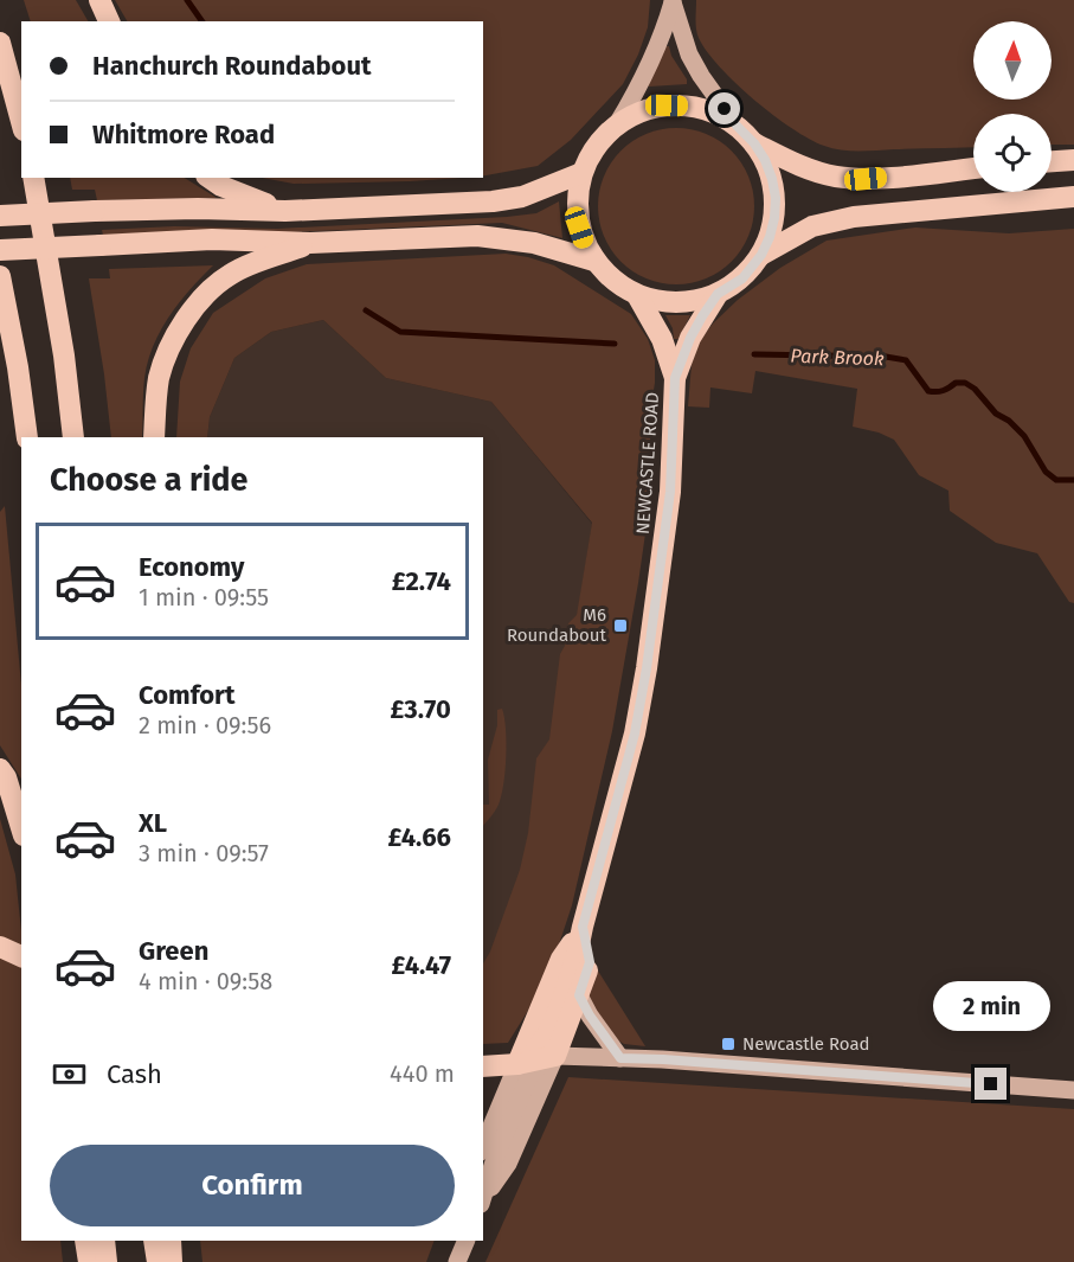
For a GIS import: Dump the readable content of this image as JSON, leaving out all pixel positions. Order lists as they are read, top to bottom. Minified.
{"streets":{"highway":["NEWCASTLE ROAD"]},"water":["Park Brook"],"places":{"transit":["M6 Roundabout","Newcastle Road"]},"north":"top","page":{"banner":["Hanchurch Roundabout","Whitmore Road"],"heading":"Choose a ride","list":[{"name":"Economy","note":"1 min · 09:55","value":"£2.74"},{"name":"Comfort","note":"2 min · 09:56","value":"£3.70"},{"name":"XL","note":"3 min · 09:57","value":"£4.66"},{"name":"Green","note":"4 min · 09:58","value":"£4.47"}],"bubble":"2 min","pay":["Cash","440 m"],"buttons":"Confirm"}}
